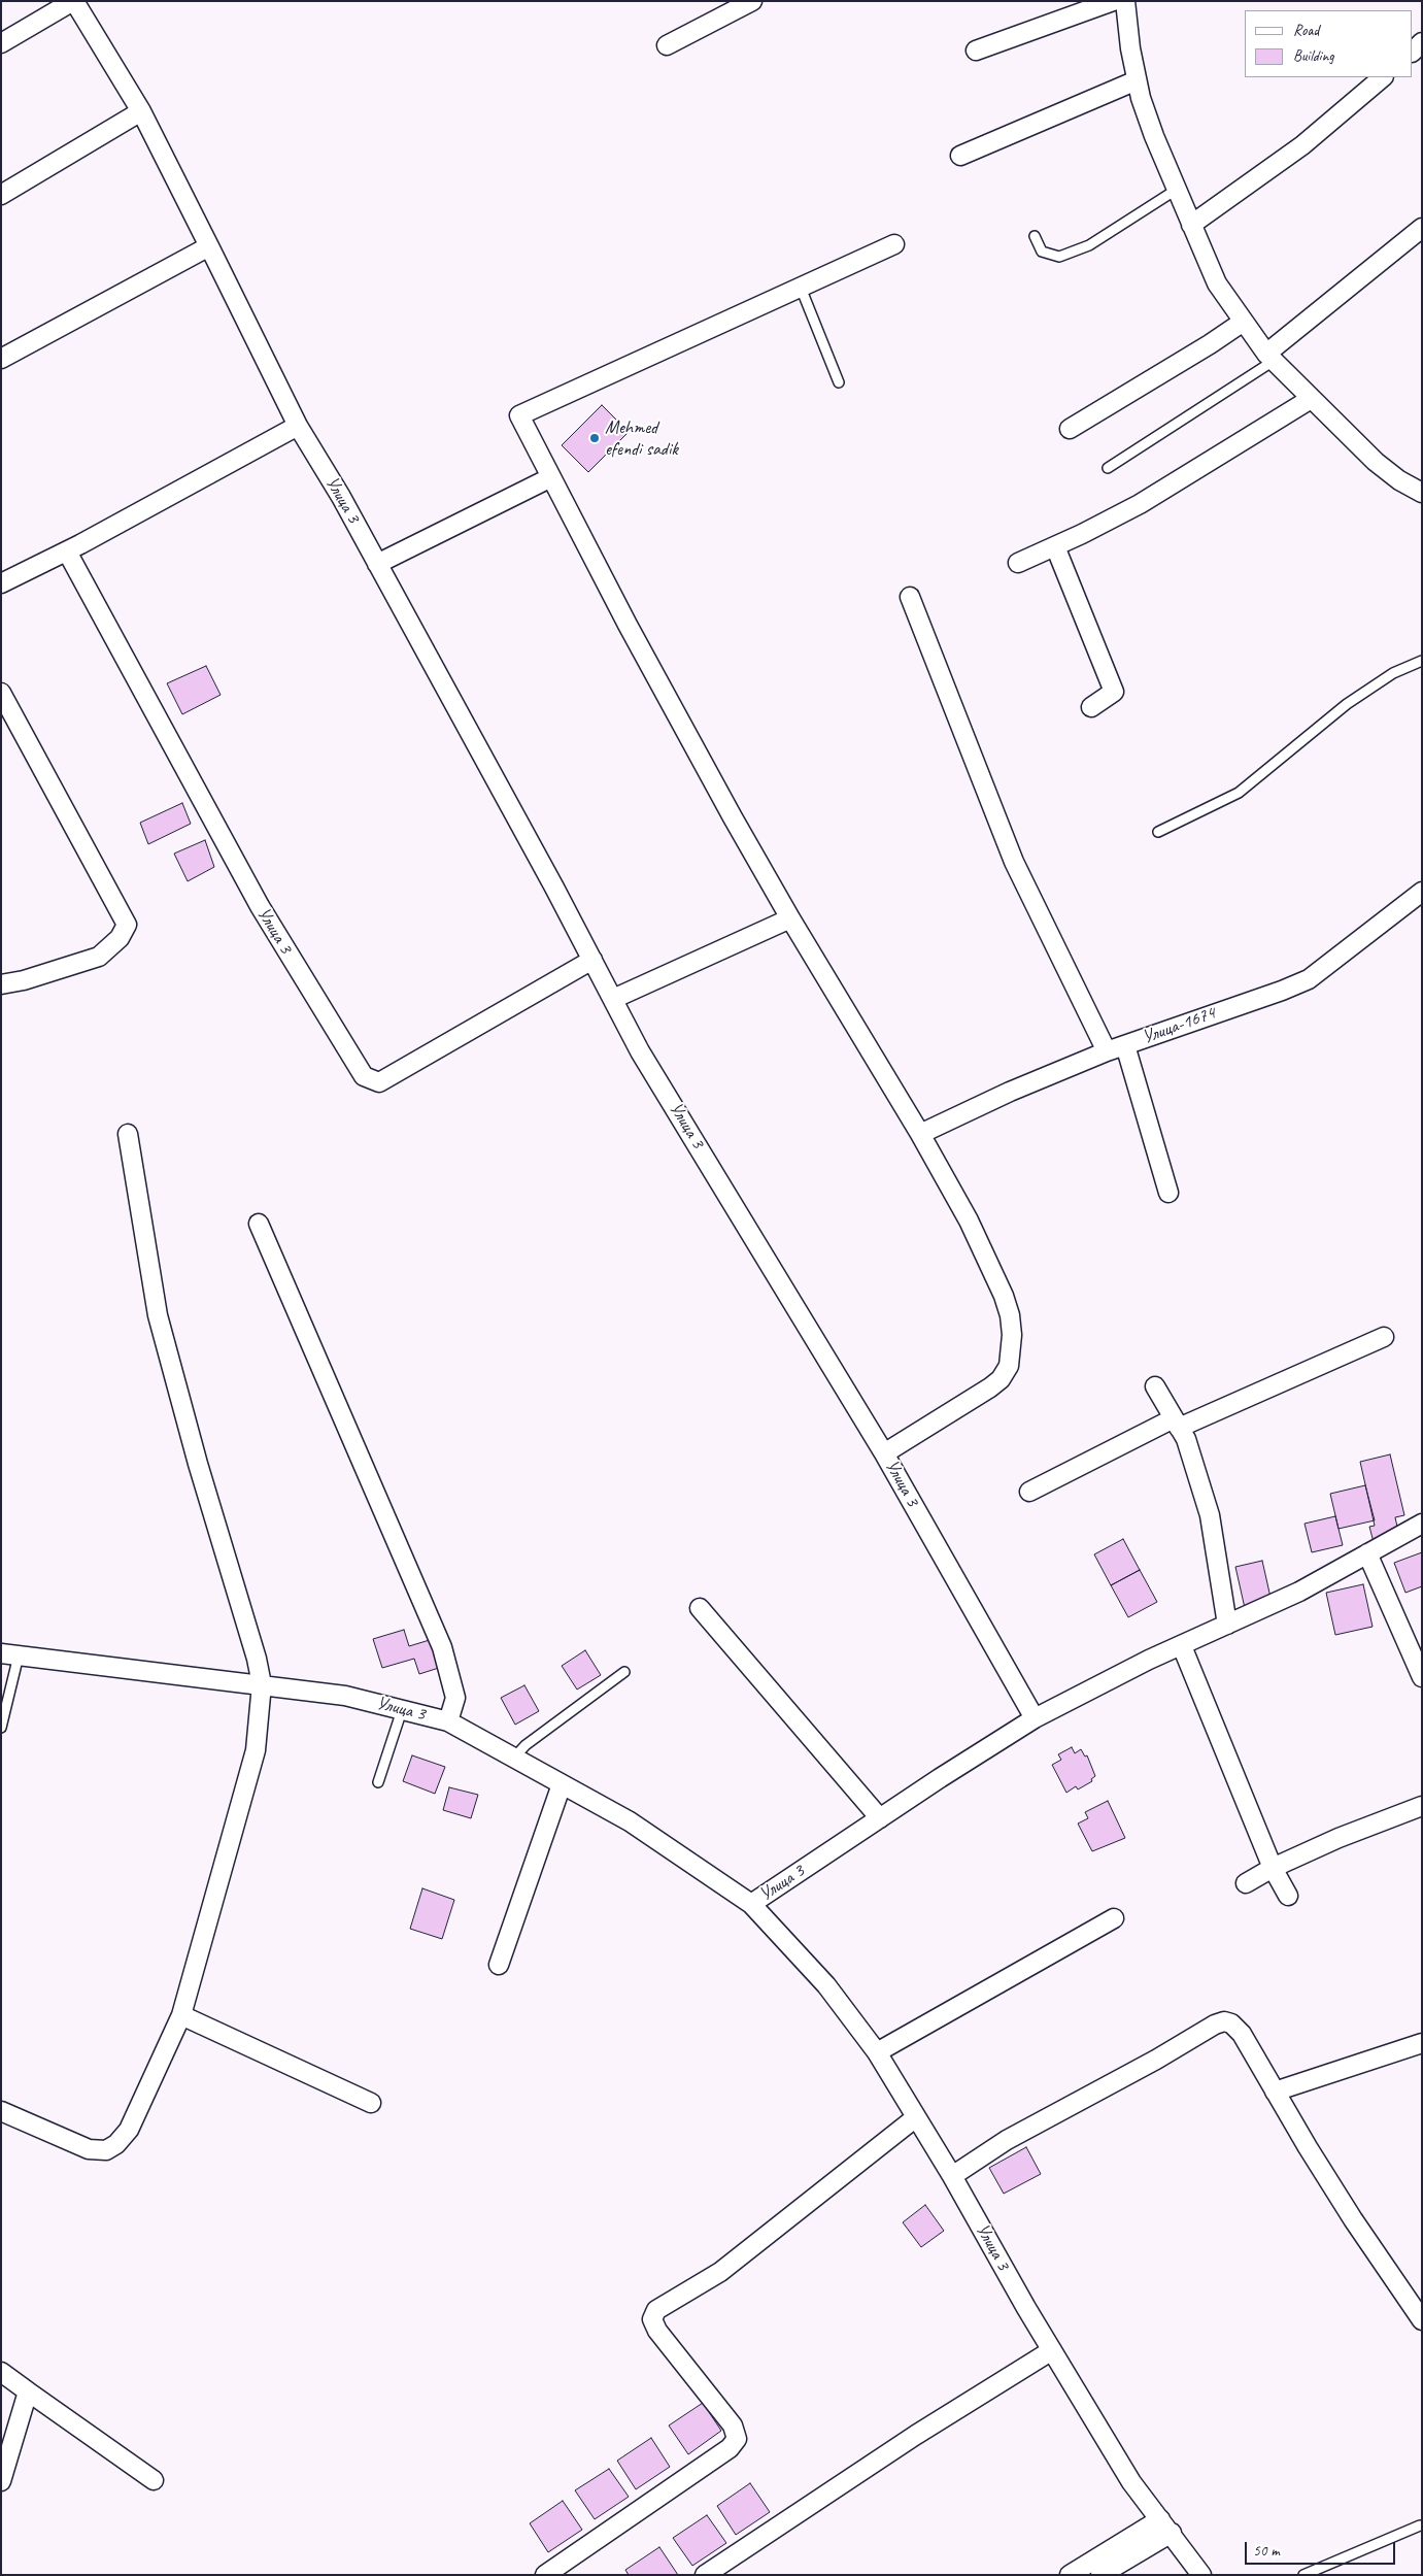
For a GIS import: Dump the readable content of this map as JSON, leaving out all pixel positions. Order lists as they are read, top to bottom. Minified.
{"streets":{"street":["Улица 3","Улица-1674"]},"places":["Mehmed efendi sadik"],"legend":["Road","Building"],"scale_bar":"50 m"}
